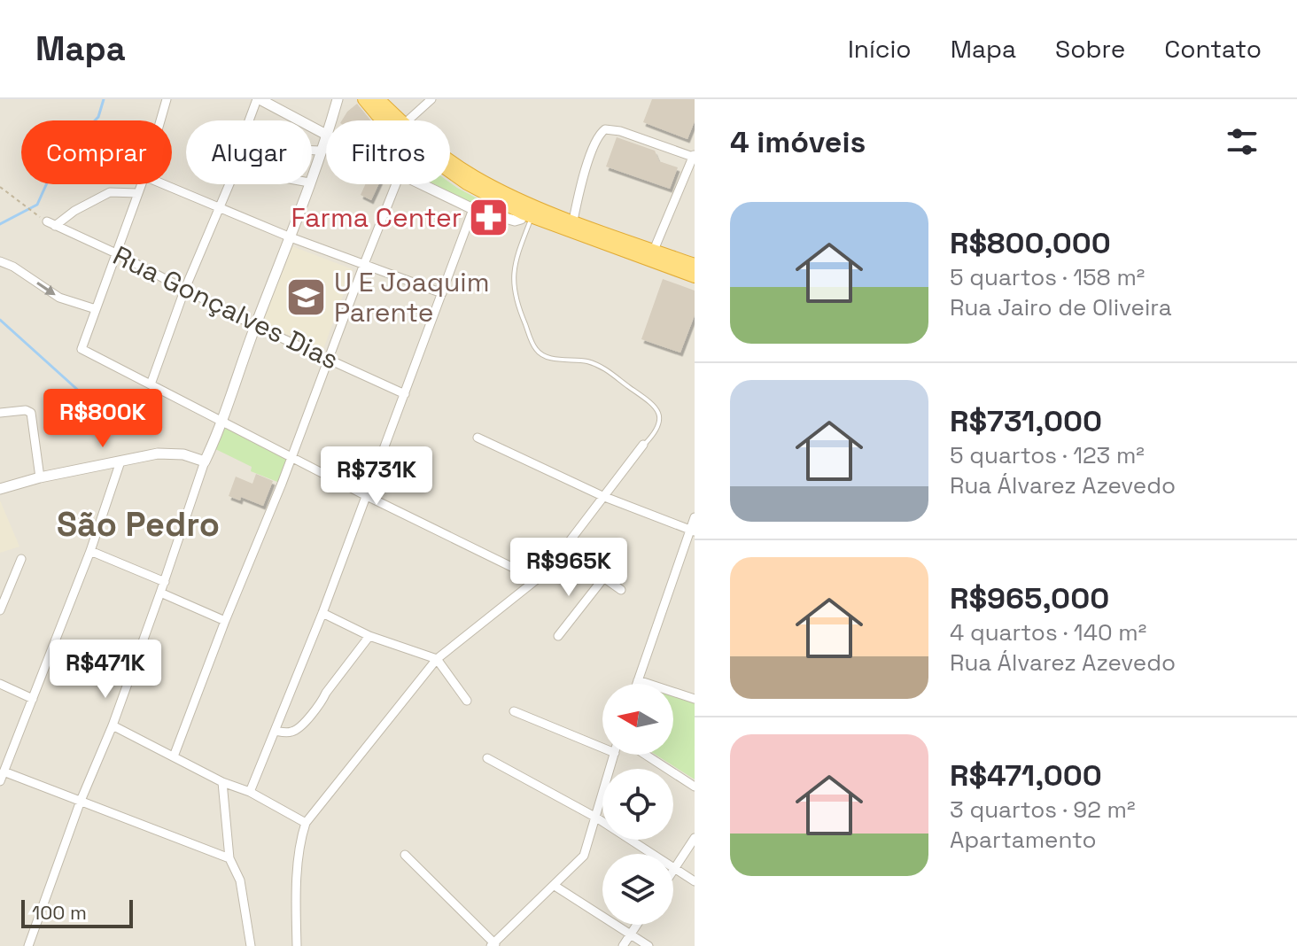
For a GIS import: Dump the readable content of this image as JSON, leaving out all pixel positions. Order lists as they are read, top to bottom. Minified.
{"streets":{"street":["Rua Gonçalves Dias"]},"districts":["São Pedro"],"places":{"pharmacy":["Farma Center"],"school or university":["U E Joaquim Parente"]},"scale_bar":"100 m","north":"left","page":{"header":"Mapa","nav":["Início","Mapa","Sobre","Contato"],"heading":"4 imóveis","chip":["Comprar","Alugar","Filtros"],"list":[{"name":"R$800,000","note":"5 quartos · 158 m² · Rua Jairo de Oliveira"},{"name":"R$731,000","note":"5 quartos · 123 m² · Rua Álvarez Azevedo"},{"name":"R$965,000","note":"4 quartos · 140 m² · Rua Álvarez Azevedo"},{"name":"R$471,000","note":"3 quartos · 92 m² · Apartamento"}],"price":["R$800K","R$731K","R$965K","R$471K"],"scale":"100 m"}}
